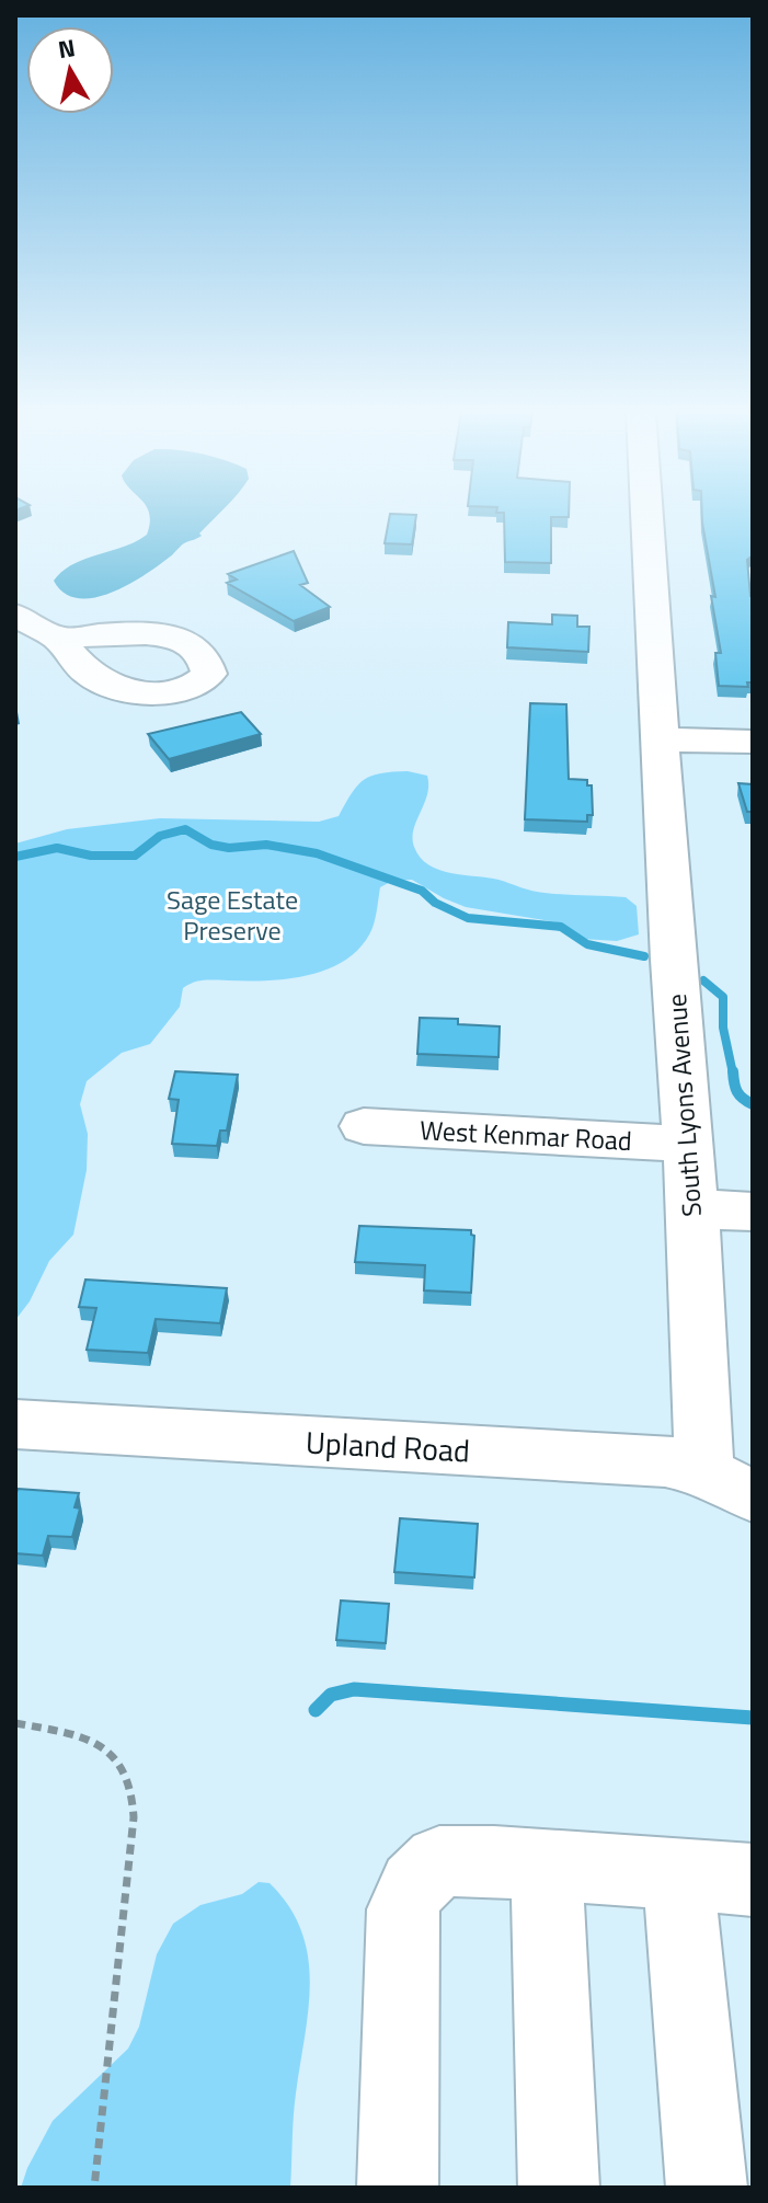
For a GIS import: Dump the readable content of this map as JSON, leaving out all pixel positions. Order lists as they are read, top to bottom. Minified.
{"streets":{"street":["South Lyons Avenue","West Kenmar Road","Upland Road"]},"crossings":[["South Lyons Avenue","West Kenmar Road"],["South Lyons Avenue","Upland Road"]],"parks":["Sage Estate Preserve"],"north":"top"}
